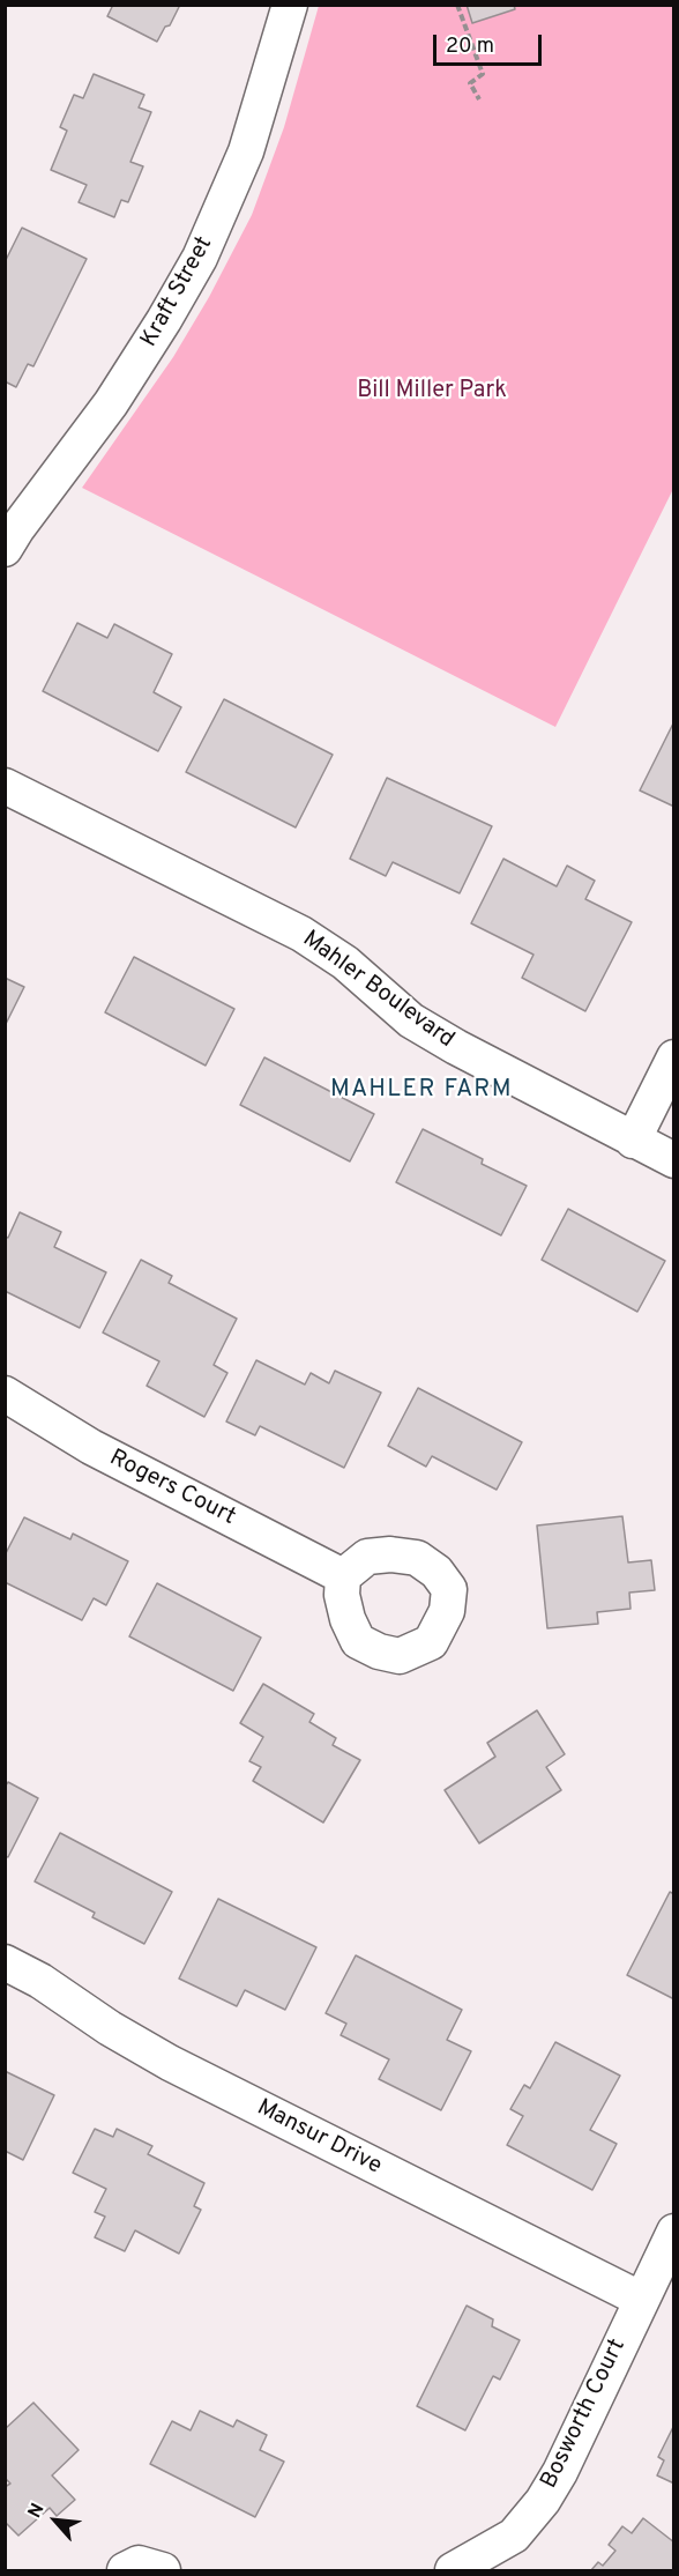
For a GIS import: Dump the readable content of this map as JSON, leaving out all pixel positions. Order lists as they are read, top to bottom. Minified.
{"streets":{"street":["Kraft Street","Mahler Boulevard","Rogers Court","Mansur Drive","Bosworth Court"]},"crossings":[["Mansur Drive","Bosworth Court"]],"districts":["MAHLER FARM"],"parks":["Bill Miller Park"],"scale_bar":"20 m","north":"top left"}
